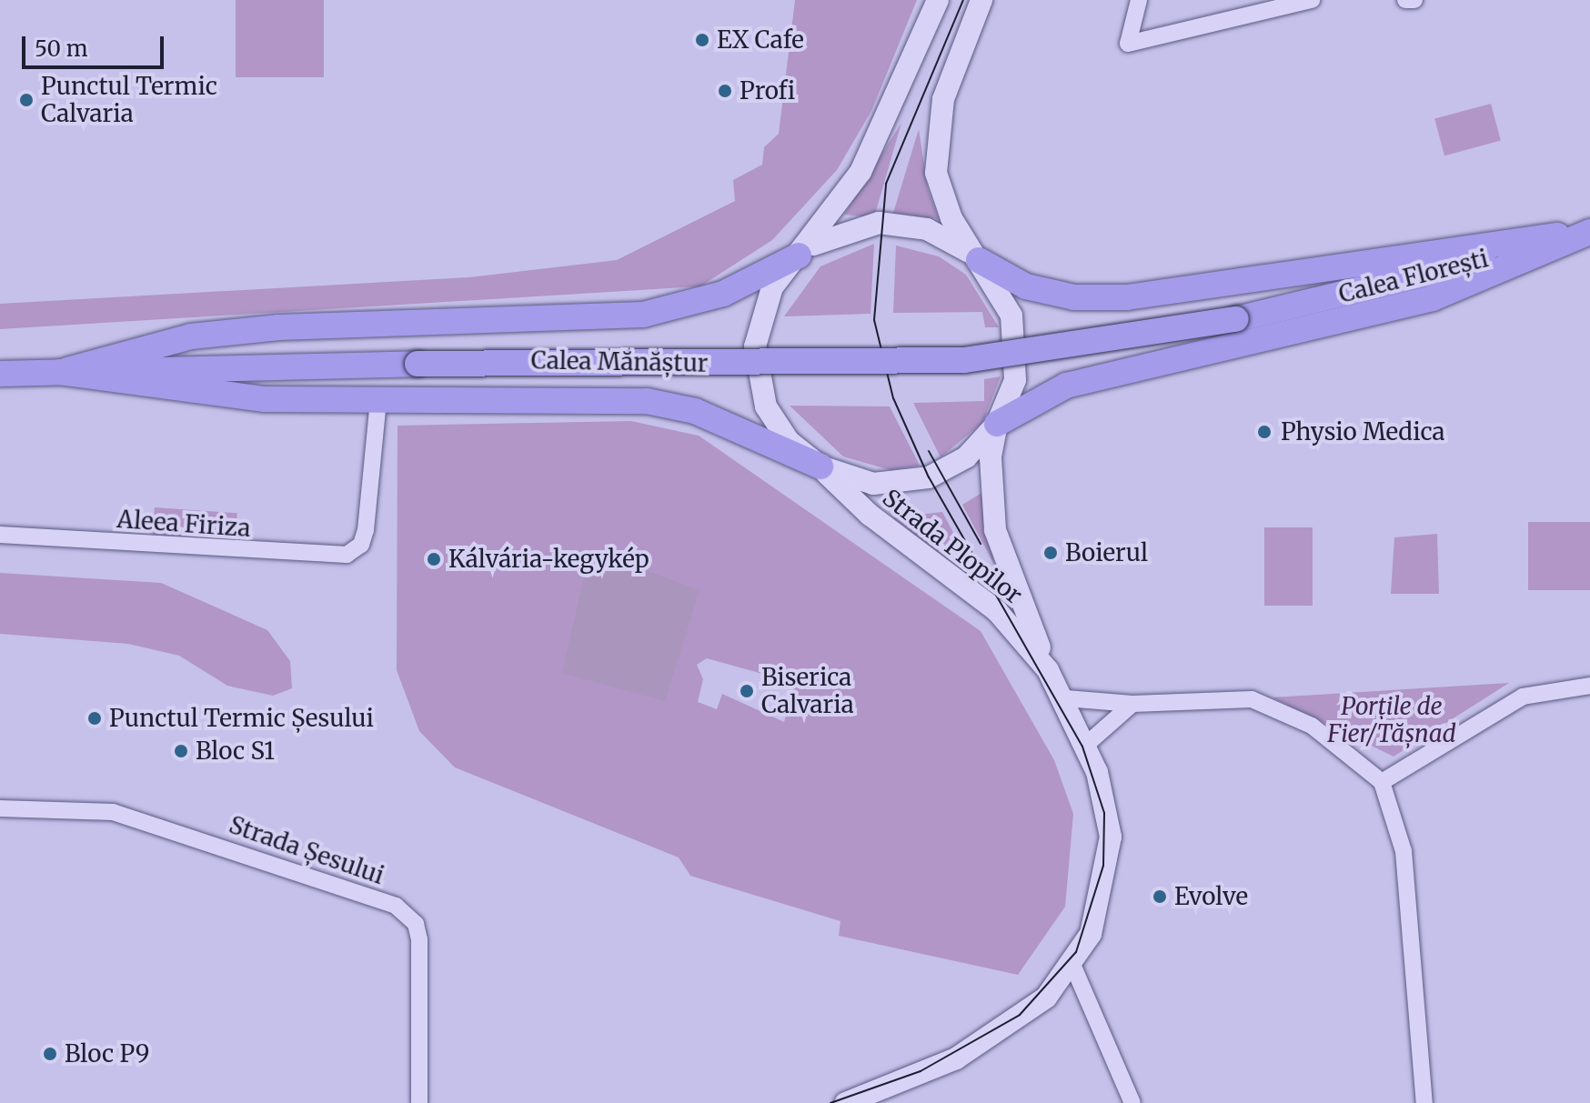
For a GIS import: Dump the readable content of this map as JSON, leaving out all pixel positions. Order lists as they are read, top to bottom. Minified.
{"streets":{"main road":["Calea Florești","Calea Mănăștur","Strada Plopilor"],"street":["Aleea Firiza","Strada Șesului"]},"crossings":[["Calea Florești","Calea Mănăștur"]],"parks":["Porțile de Fier/Tășnad"],"places":["EX Cafe","Profi","Punctul Termic Calvaria","Physio Medica","Boierul","Kálvária-kegykép","Biserica Calvaria","Punctul Termic Șesului","Bloc S1","Evolve","Bloc P9"],"scale_bar":"50 m"}
